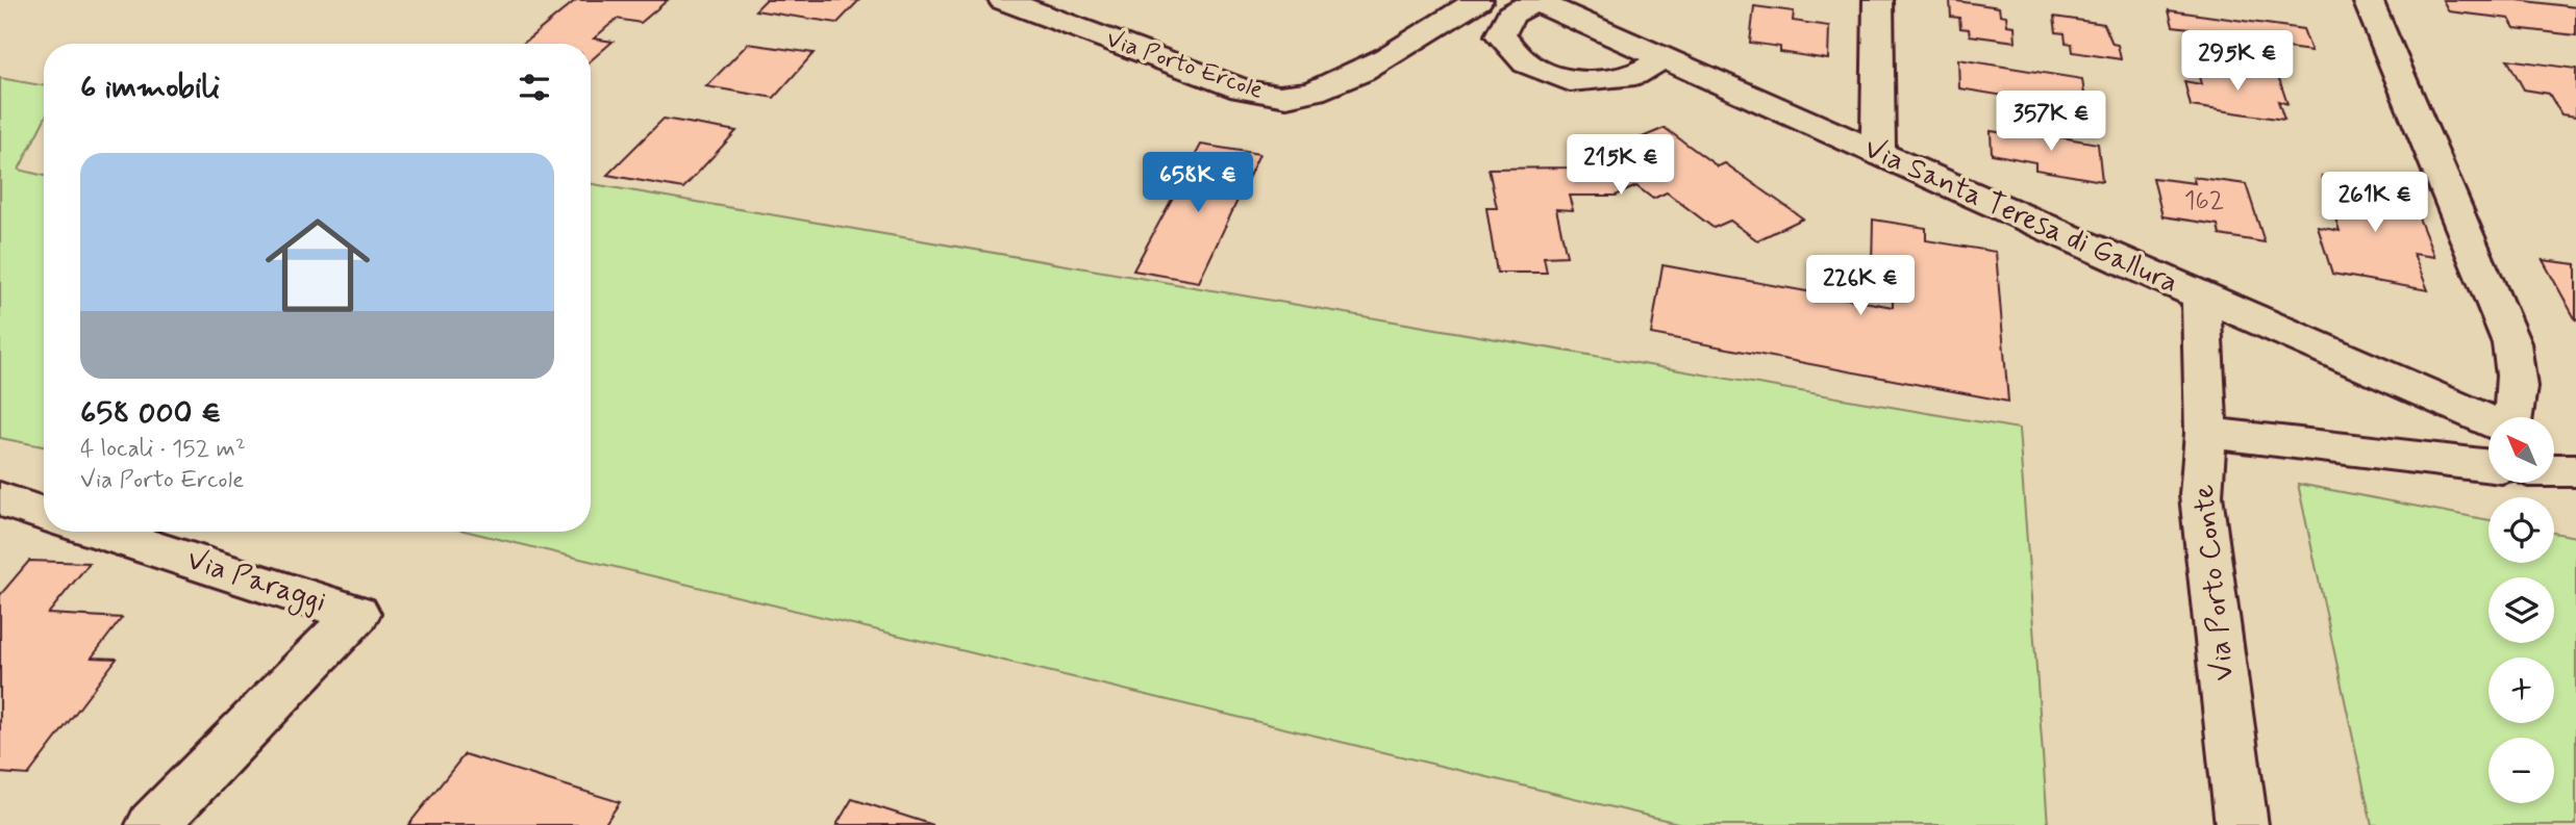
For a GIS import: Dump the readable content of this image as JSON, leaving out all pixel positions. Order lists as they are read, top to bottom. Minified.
{"streets":{"street":["Via Porto Ercole","Via Santa Teresa di Gallura","Via Paraggi","Via Porto Conte"]},"crossings":[["Via Santa Teresa di Gallura","Via Porto Conte"]],"house_numbers":["162"],"north":"top left","page":{"price":["295K €","357K €","215K €","658K €","261K €","226K €"],"heading":"6 immobili","list":[{"name":"658 000 €","note":"4 locali · 152 m² · Via Porto Ercole"}],"map_buttons":["+","−"]}}
